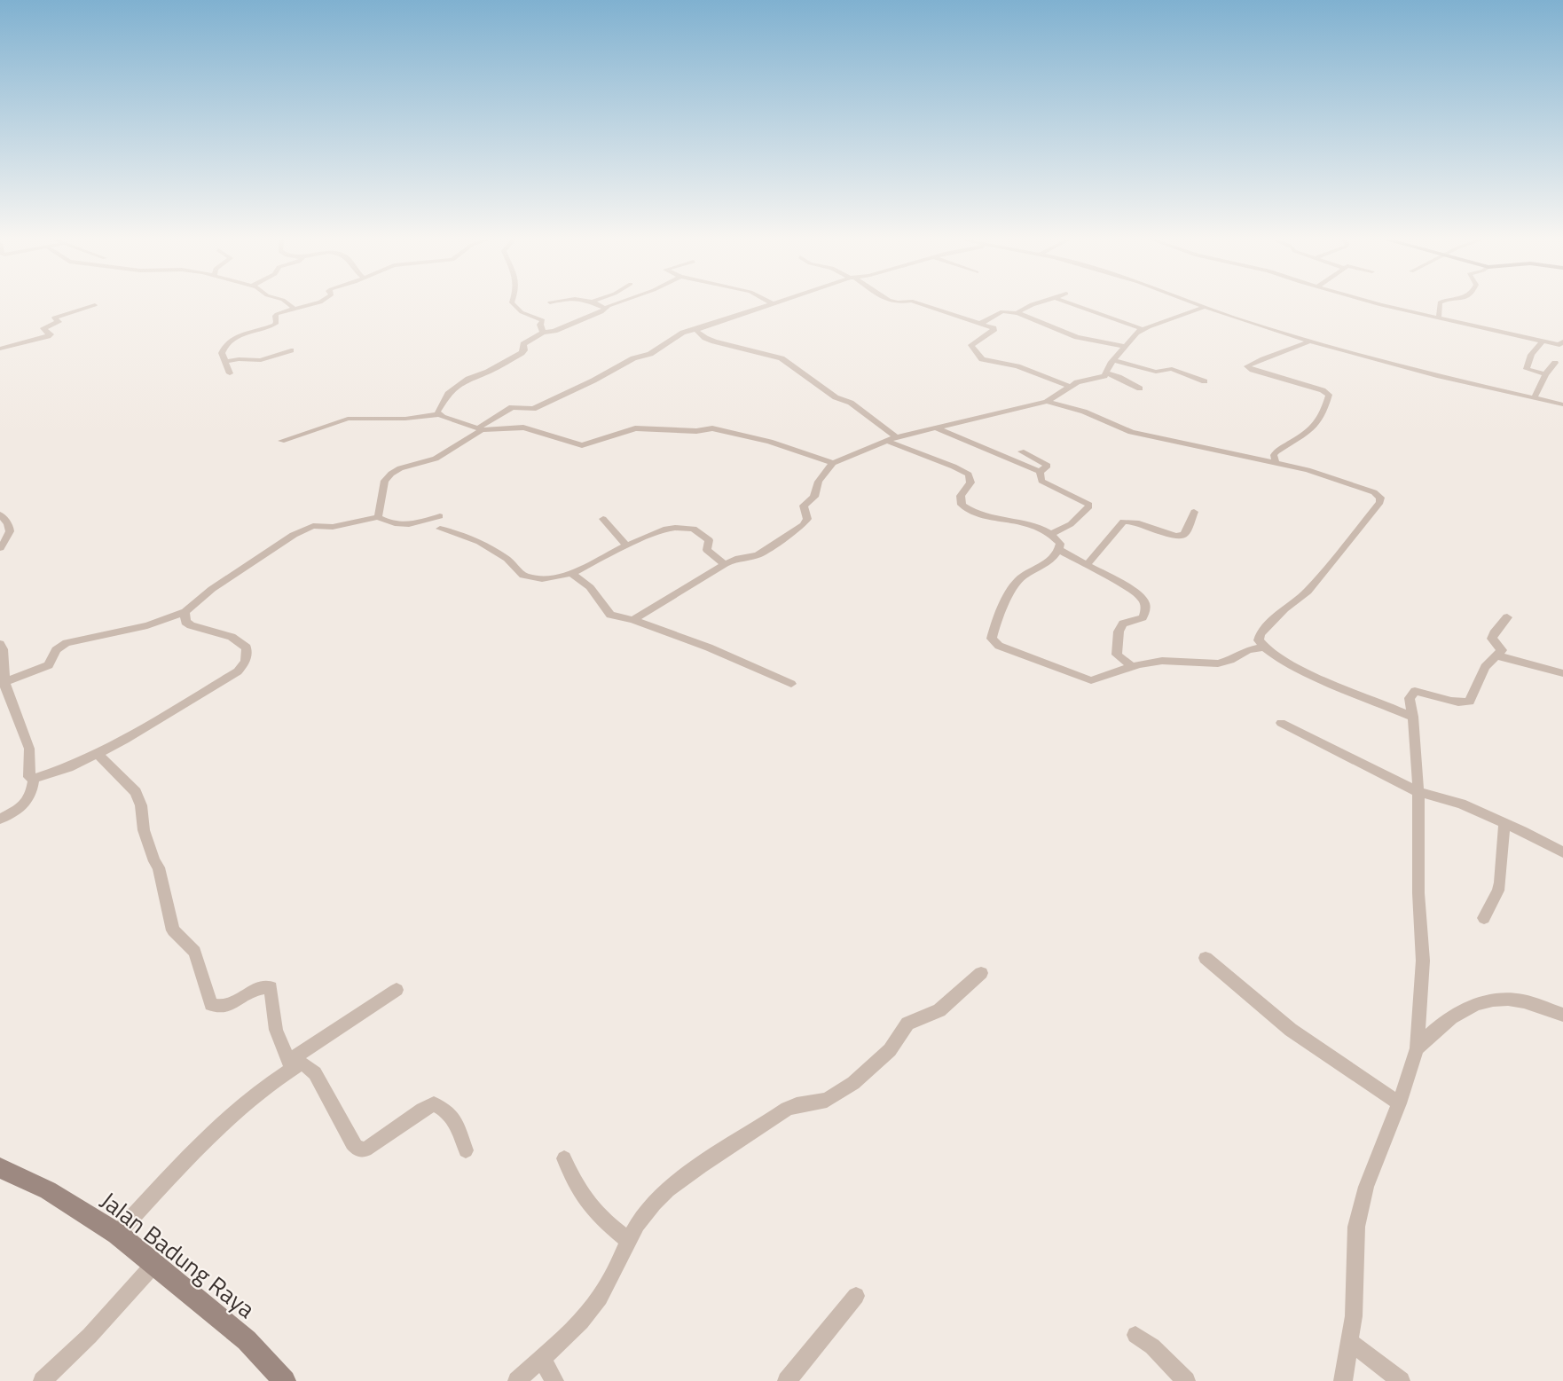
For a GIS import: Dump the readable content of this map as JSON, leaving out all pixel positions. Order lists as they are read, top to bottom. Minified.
{"streets":{"street":["Jalan Badung Raya"]}}
